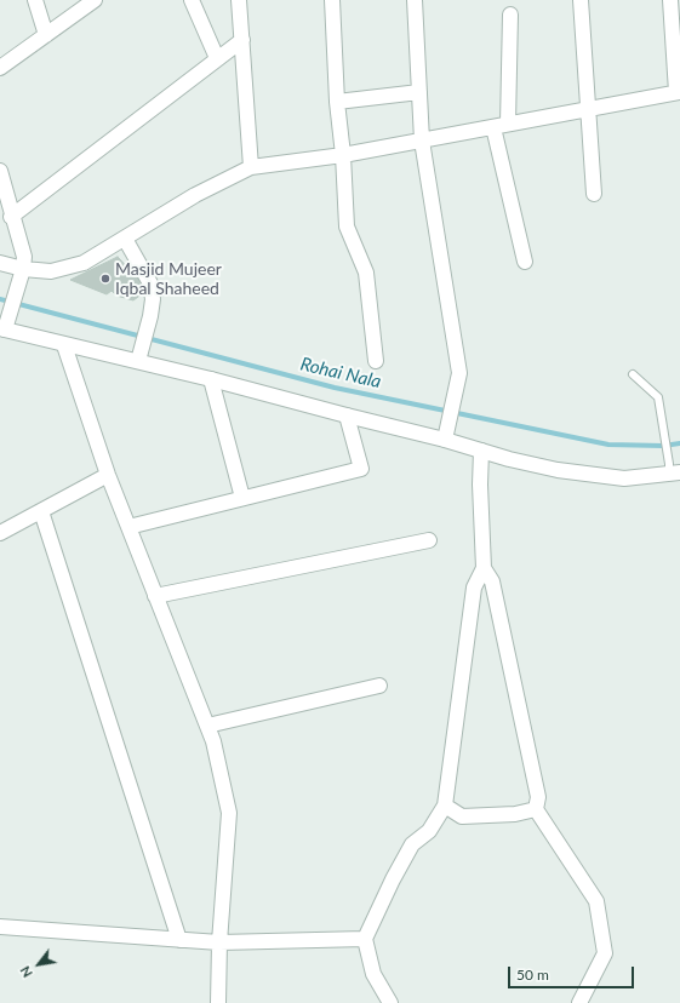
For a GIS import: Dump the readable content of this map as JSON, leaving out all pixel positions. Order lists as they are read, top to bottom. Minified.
{"water":["Rohai Nala"],"places":["Masjid Mujeer Iqbal Shaheed"],"scale_bar":"50 m","north":"bottom left"}
